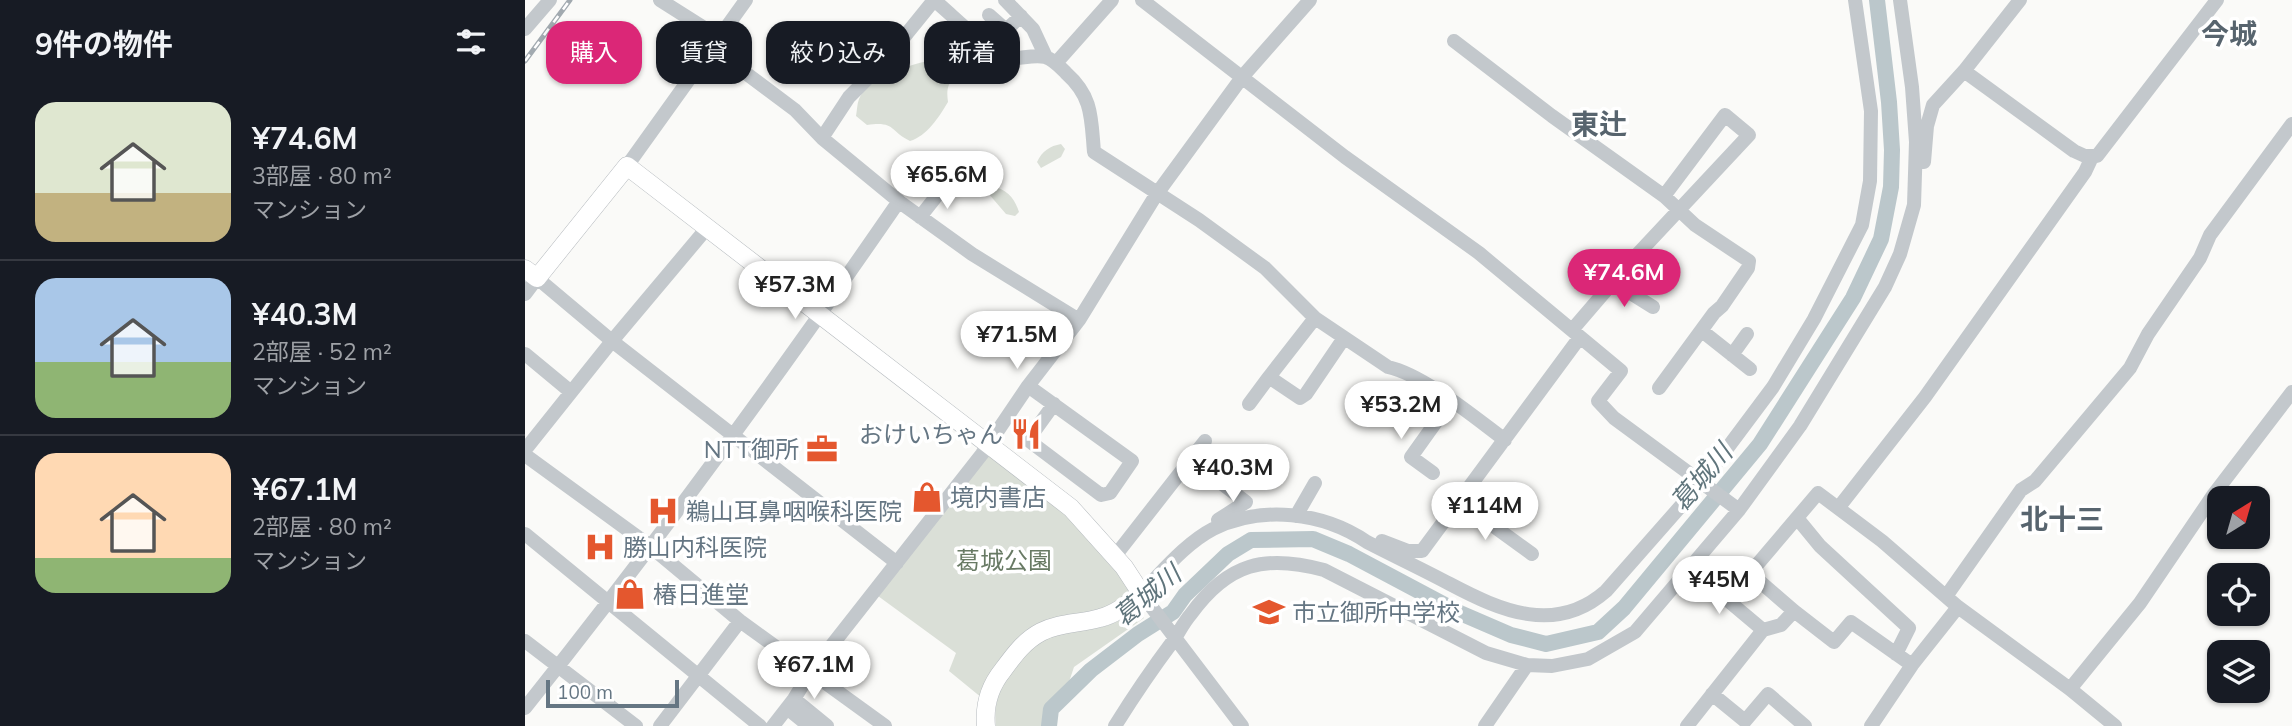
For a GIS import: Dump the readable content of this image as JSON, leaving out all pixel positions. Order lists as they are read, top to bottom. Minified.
{"districts":["今城","東辻","北十三"],"water":["葛城川"],"parks":["葛城公園"],"places":{"restaurant":["おけいちゃん"],"office":["NTT御所"],"shop":["境内書店","椿日進堂"],"hospital":["鵜山耳鼻咽喉科医院","勝山内科医院"],"school or university":["市立御所中学校"]},"scale_bar":"100 m","north":"top right","page":{"heading":"9件の物件","chip":["購入","賃貸","絞り込み","新着"],"list":[{"name":"¥74.6M","note":"3部屋 · 80 m² · マンション"},{"name":"¥40.3M","note":"2部屋 · 52 m² · マンション"},{"name":"¥67.1M","note":"2部屋 · 80 m² · マンション"}],"price":["¥65.6M","¥74.6M","¥57.3M","¥71.5M","¥53.2M","¥40.3M","¥114M","¥45M","¥67.1M"],"scale":"100 m"}}
